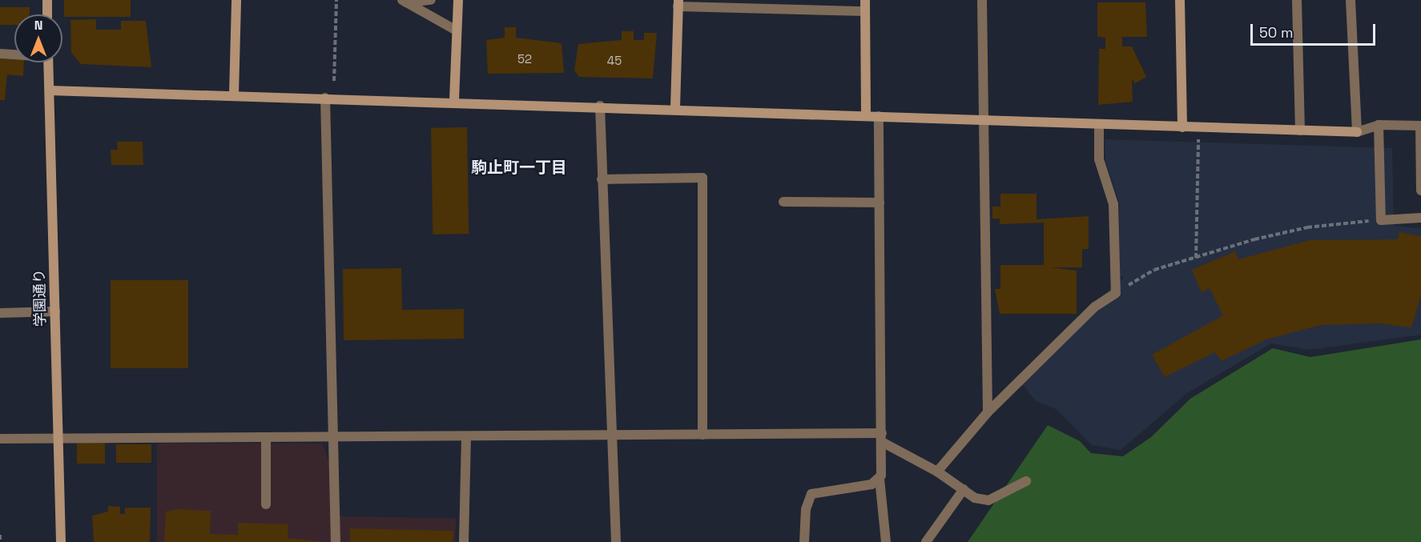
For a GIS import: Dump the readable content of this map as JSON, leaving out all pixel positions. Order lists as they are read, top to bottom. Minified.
{"streets":{"street":["学園通り"]},"districts":["駒止町一丁目"],"house_numbers":["52","45"],"scale_bar":"50 m","north":"top"}
